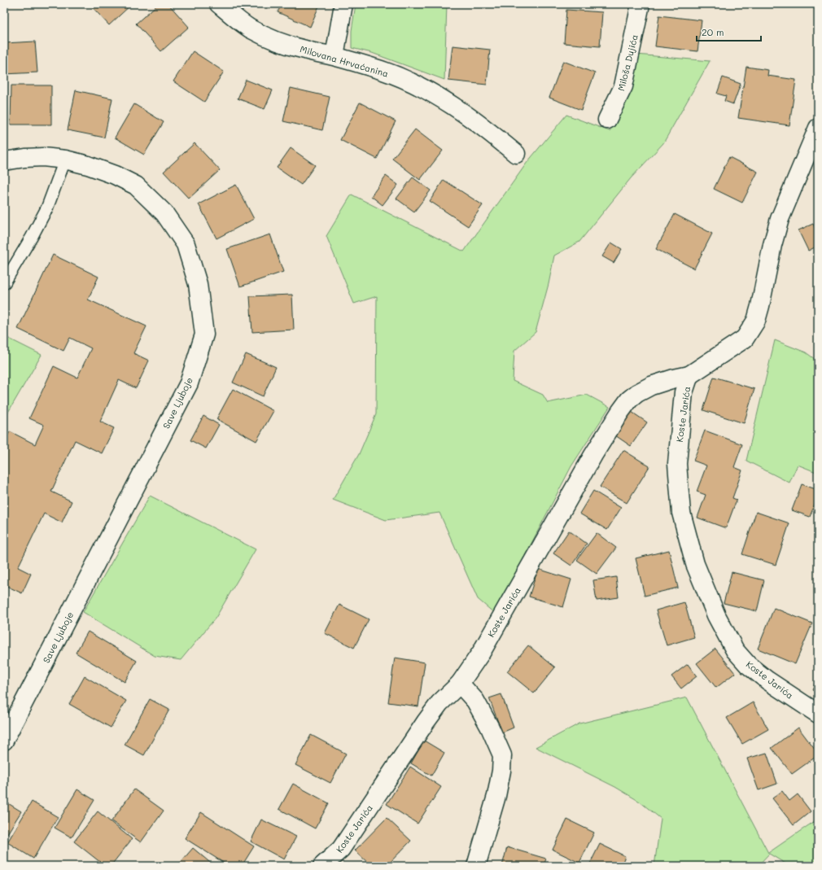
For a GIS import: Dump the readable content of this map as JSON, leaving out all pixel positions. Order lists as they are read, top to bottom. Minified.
{"streets":{"street":["Milovana Hrvaćanina","Miloša Dujića","Save Ljuboje","Koste Jarića"]},"scale_bar":"20 m"}
